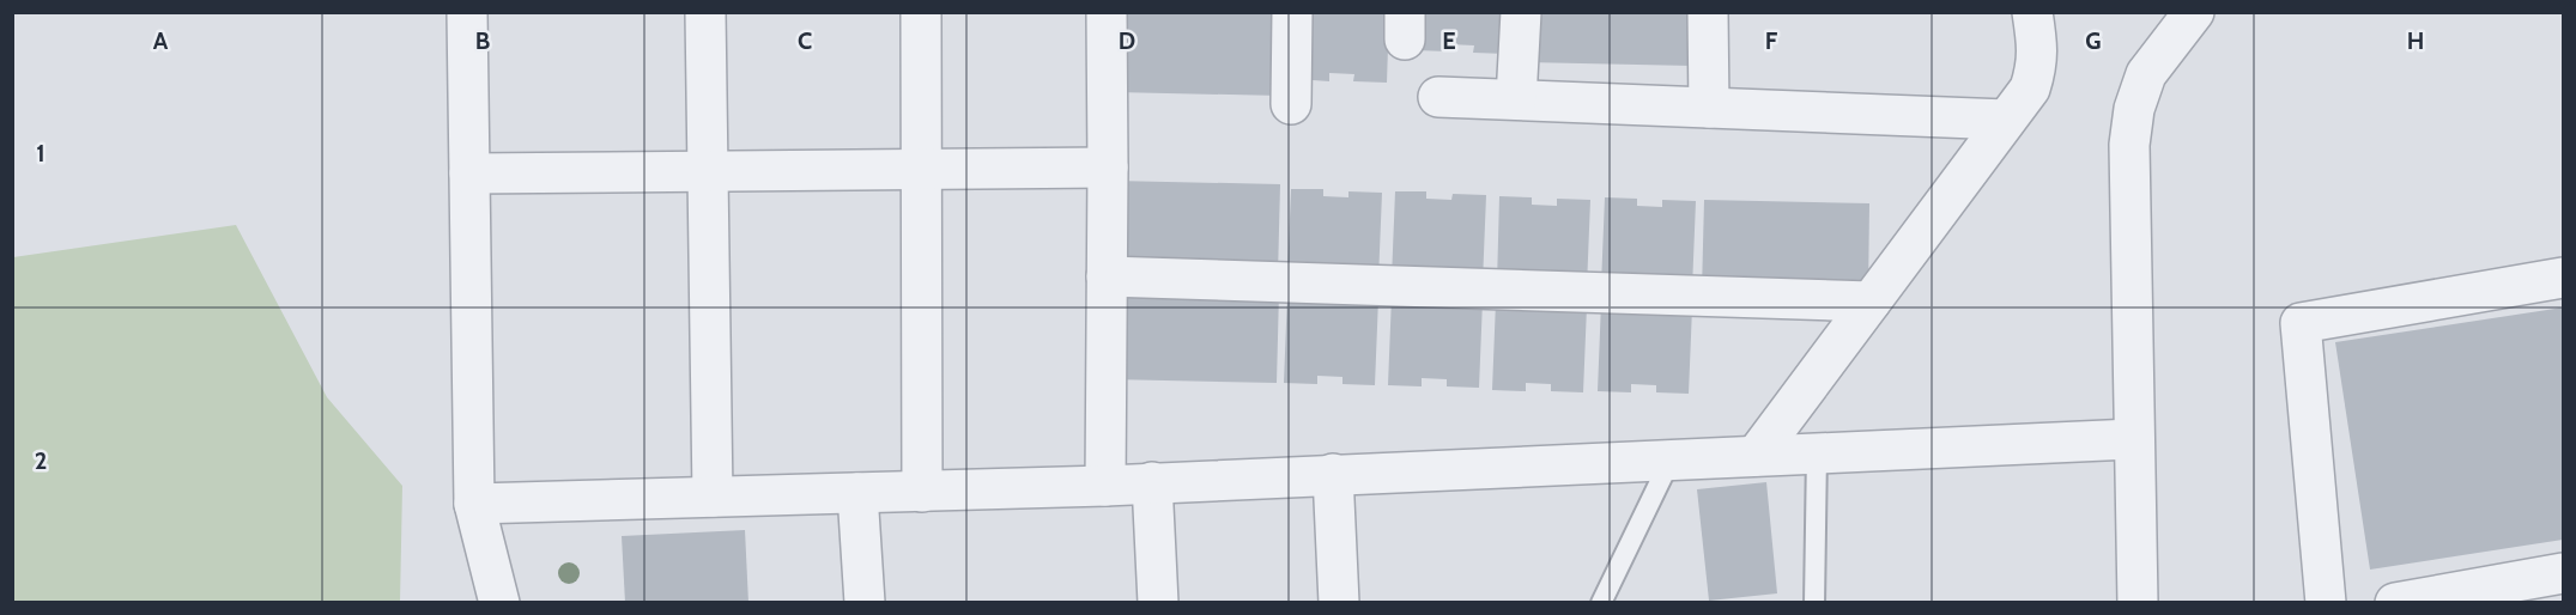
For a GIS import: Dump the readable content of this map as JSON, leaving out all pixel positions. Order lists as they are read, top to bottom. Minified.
{"grid":{"columns":["A","B","C","D","E","F","G","H"],"rows":["1","2"]}}
